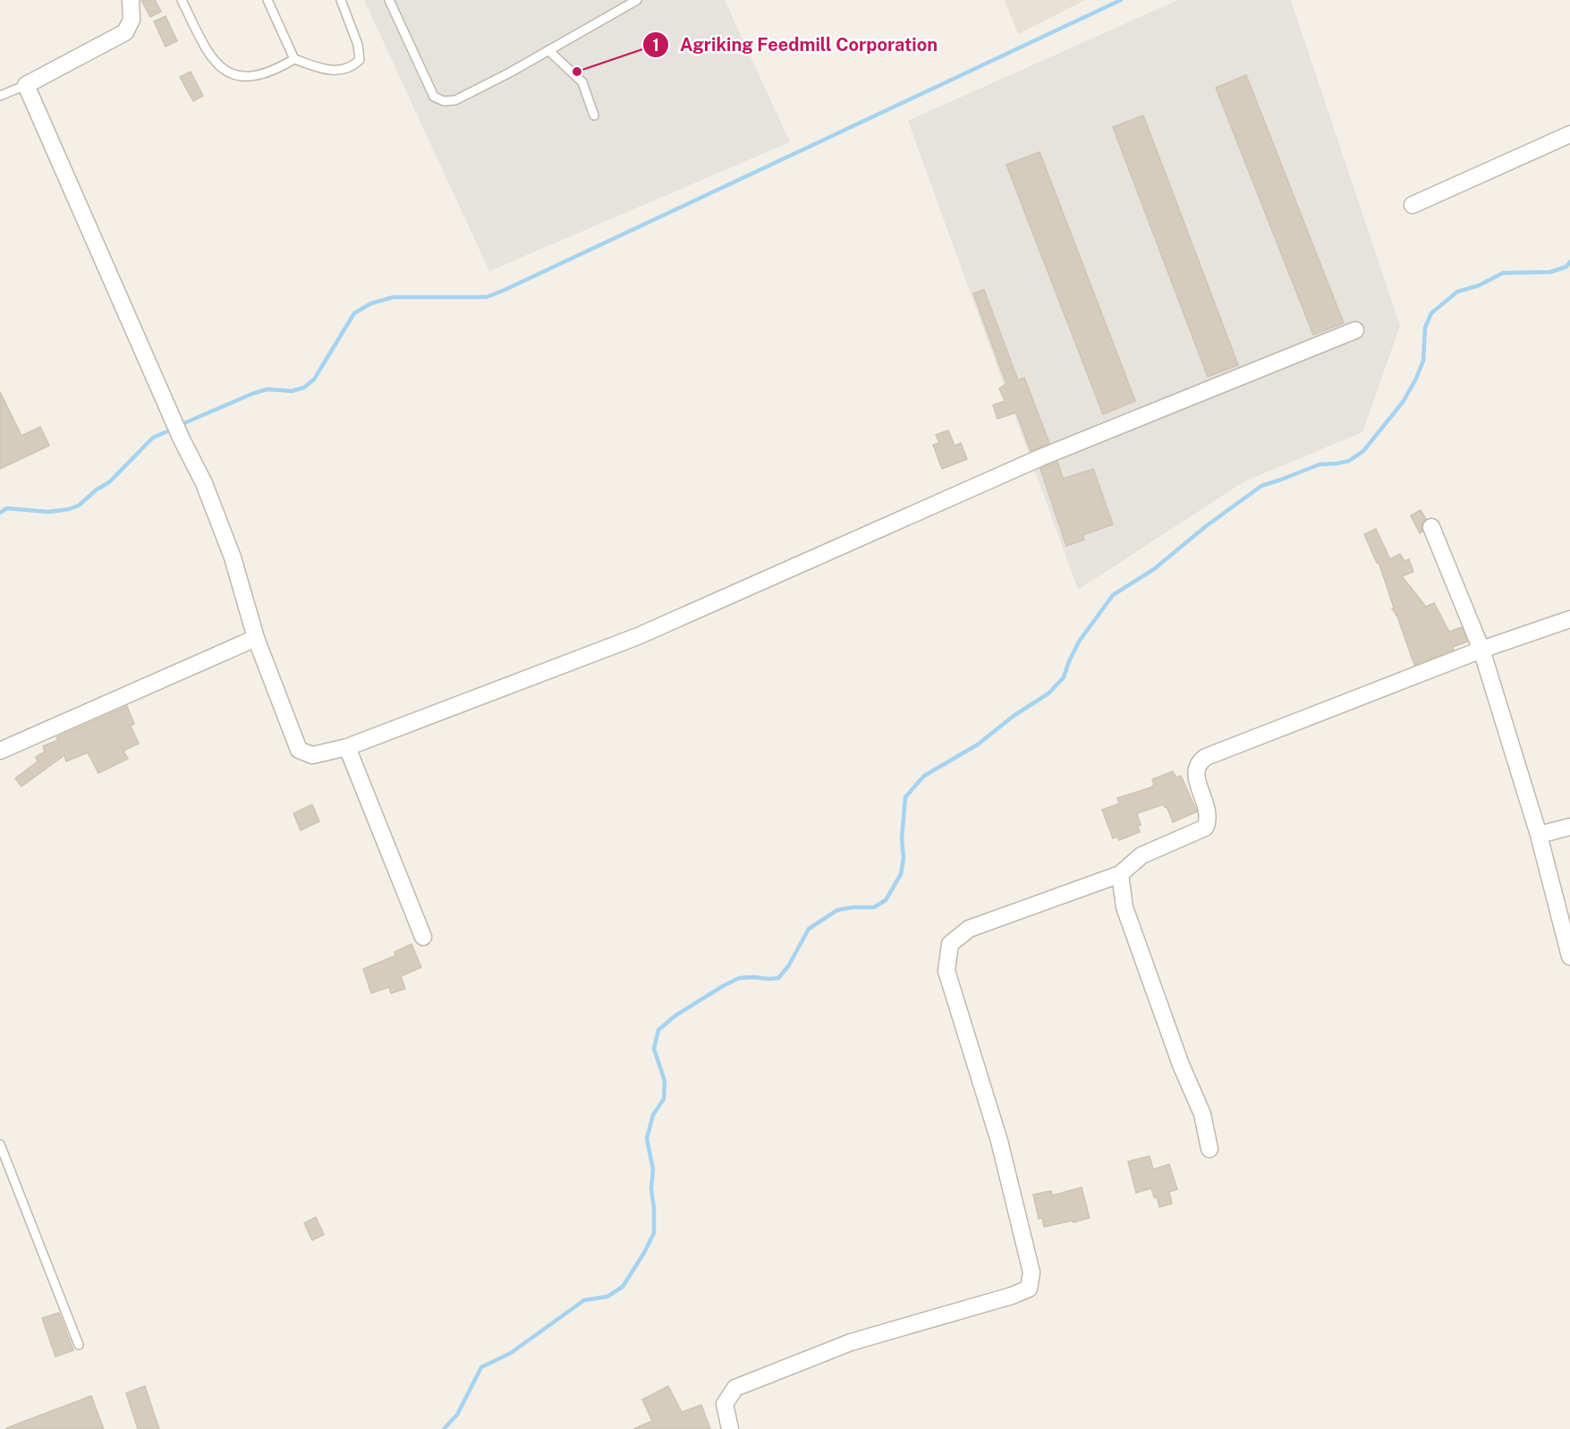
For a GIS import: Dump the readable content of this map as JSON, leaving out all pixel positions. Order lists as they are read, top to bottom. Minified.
{"places":["Agriking Feedmill Corporation"]}
